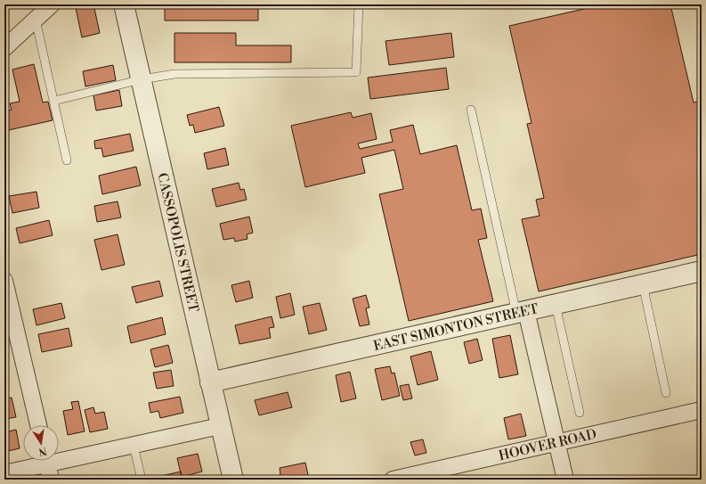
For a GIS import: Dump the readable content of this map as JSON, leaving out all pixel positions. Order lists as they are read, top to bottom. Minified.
{"streets":{"street":["CASSOPOLIS STREET","EAST SIMONTON STREET","HOOVER ROAD"]},"crossings":[["CASSOPOLIS STREET","EAST SIMONTON STREET"]],"north":"bottom"}
